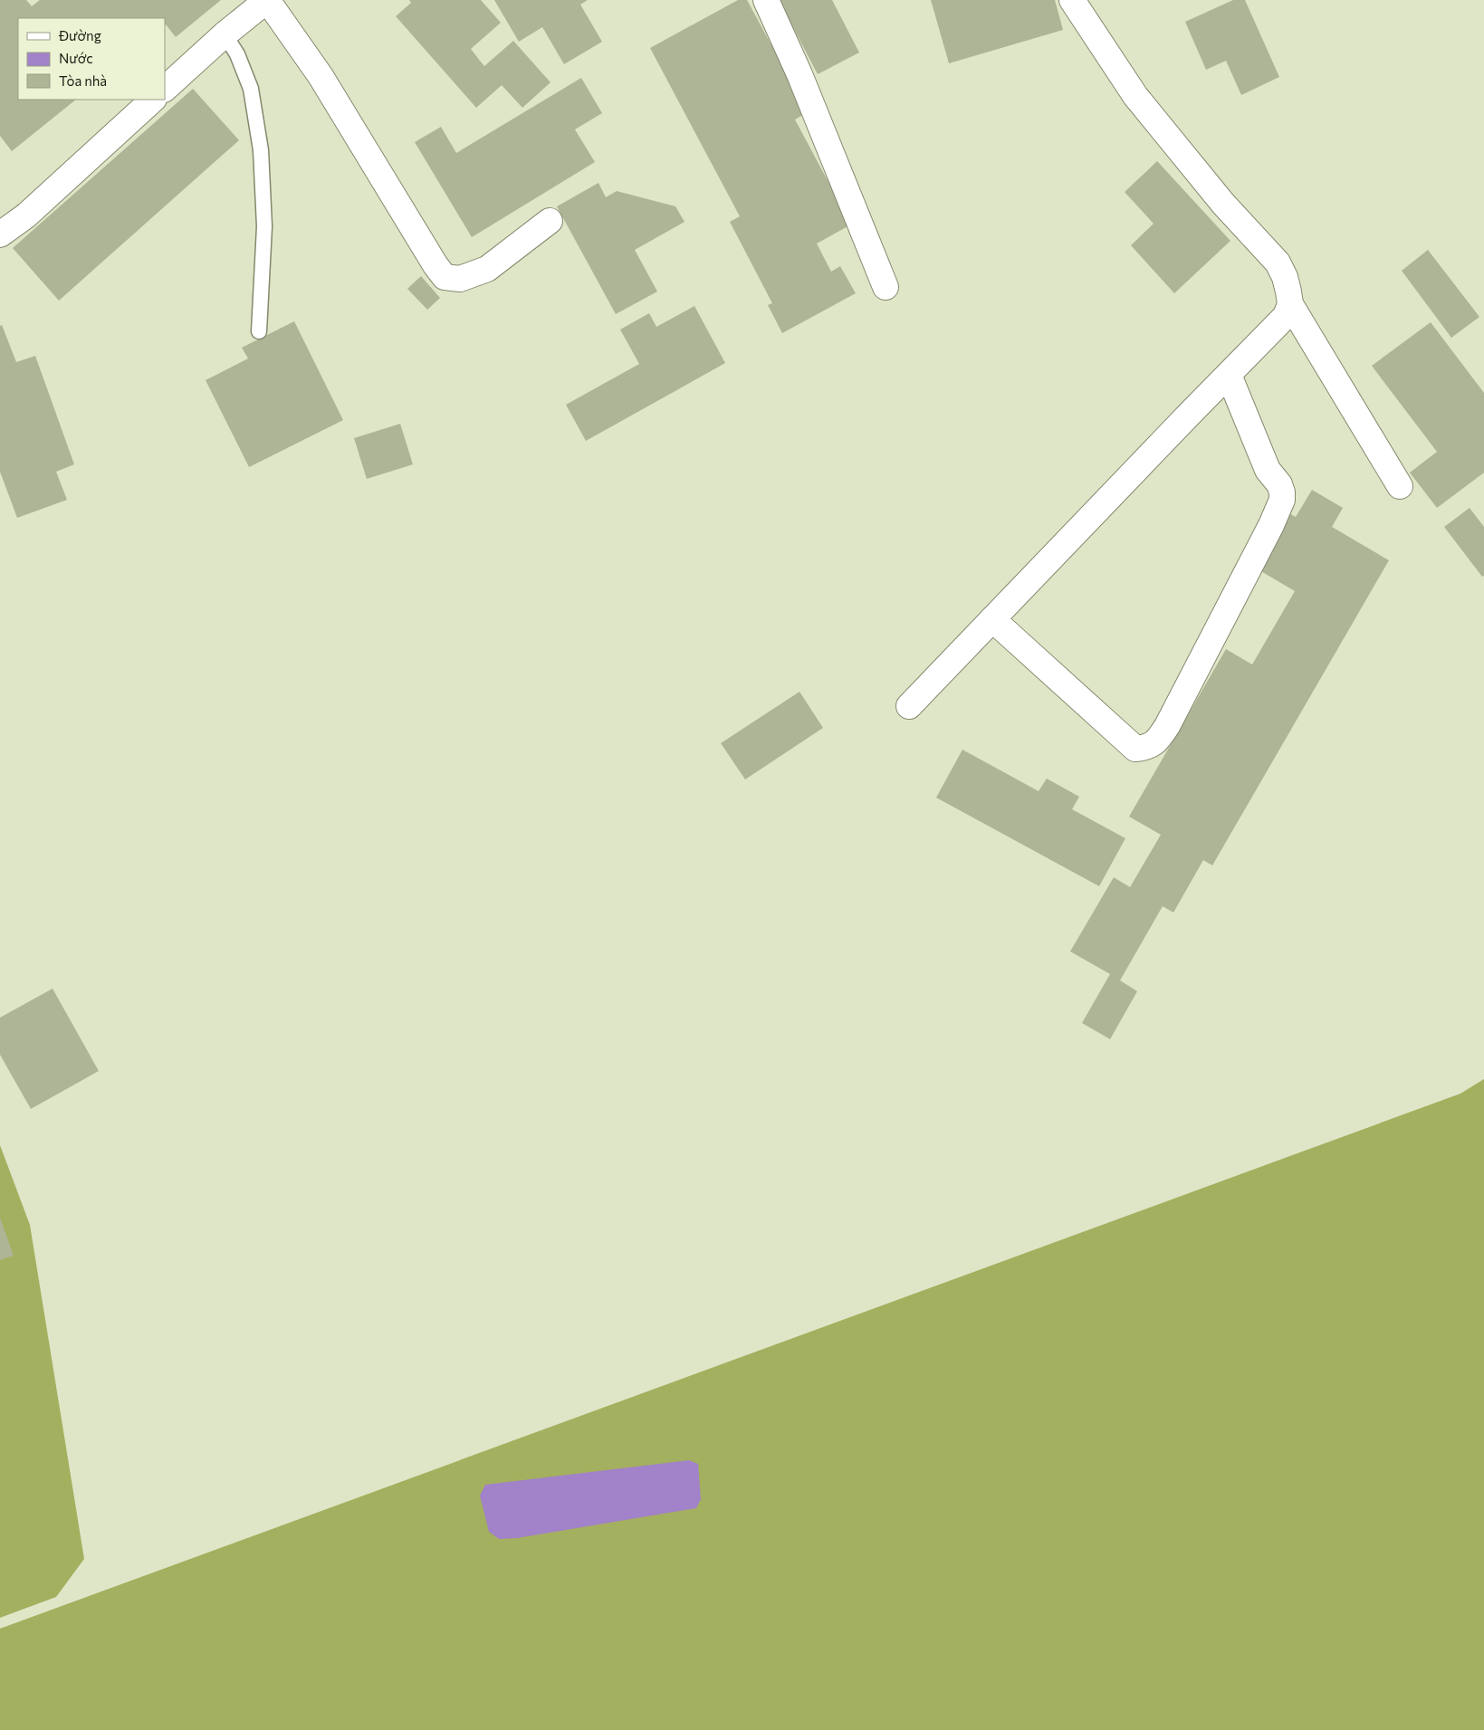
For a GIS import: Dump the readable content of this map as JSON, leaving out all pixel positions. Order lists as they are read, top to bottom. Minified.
{"legend":["Đường","Nước","Tòa nhà"]}
